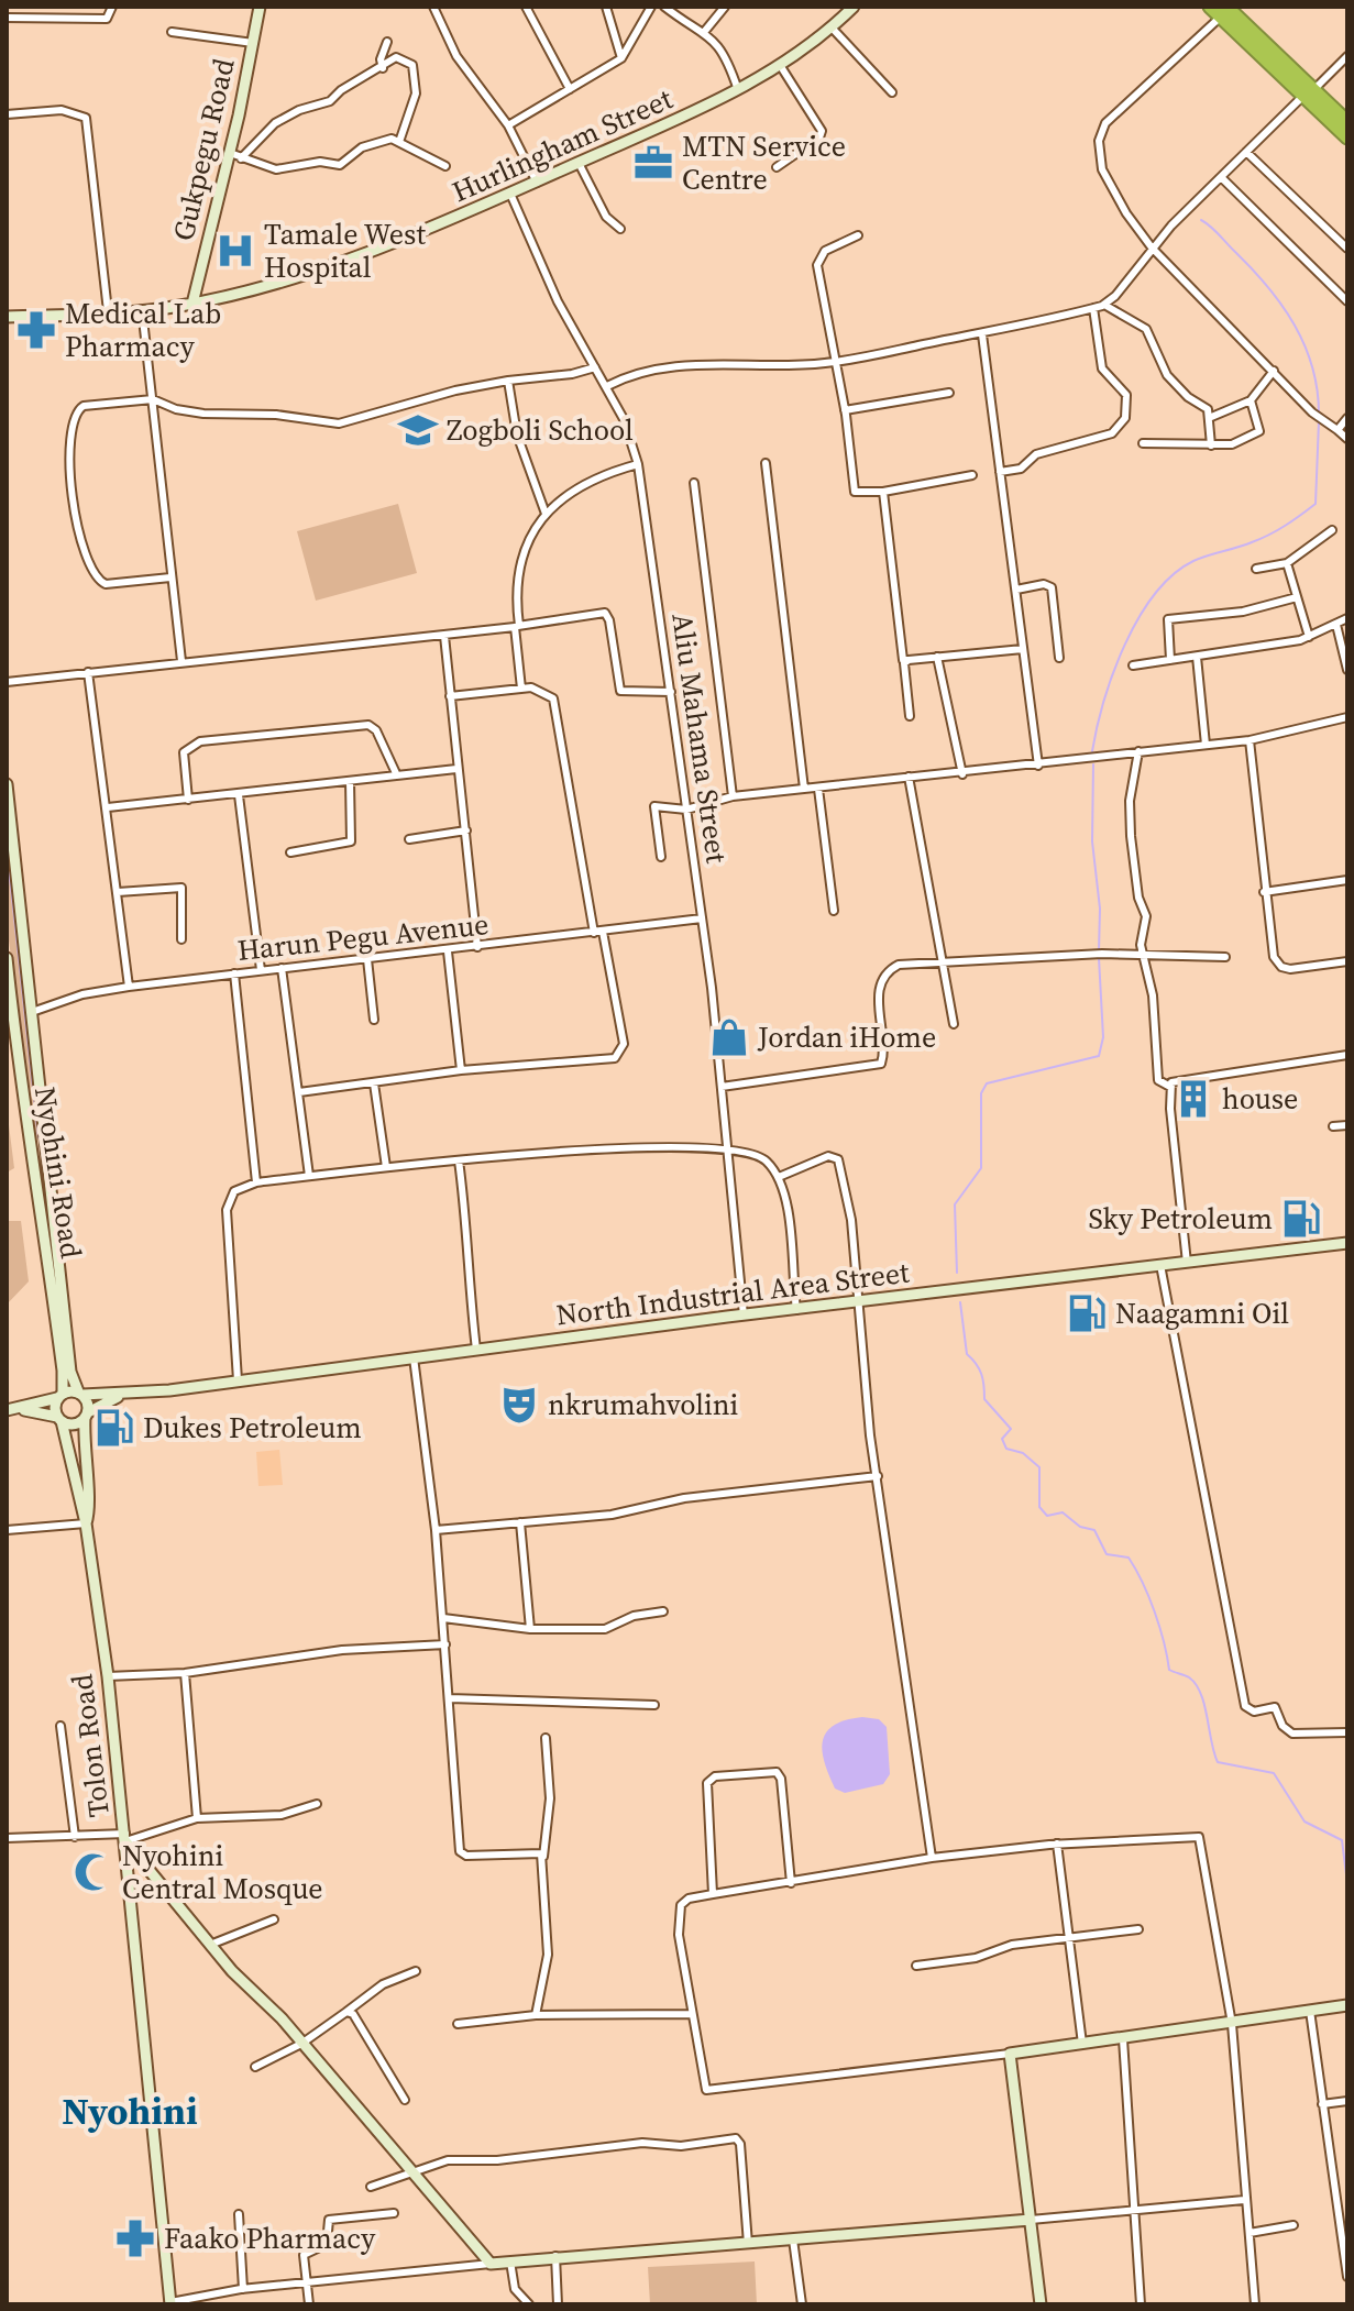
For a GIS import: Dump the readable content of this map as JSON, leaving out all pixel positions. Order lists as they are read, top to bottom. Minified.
{"streets":{"main road":["Hurlingham Street","Gukpegu Road","Nyohini Road","North Industrial Area Street","Tolon Road"],"street":["Aliu Mahama Street","Harun Pegu Avenue"]},"crossings":[["Hurlingham Street","Gukpegu Road"],["Hurlingham Street","Aliu Mahama Street"],["Aliu Mahama Street","Harun Pegu Avenue"],["Aliu Mahama Street","North Industrial Area Street"],["Harun Pegu Avenue","Nyohini Road"],["Nyohini Road","North Industrial Area Street"],["Nyohini Road","Tolon Road"]],"districts":["Nyohini"],"places":{"office":["MTN Service Centre"],"hospital":["Tamale West Hospital"],"pharmacy":["Medical Lab Pharmacy","Faako Pharmacy"],"school or university":["Zogboli School"],"shop":["Jordan iHome"],"building":["house"],"fuel station":["Sky Petroleum","Naagamni Oil","Dukes Petroleum"],"theatre":["nkrumahvolini"],"mosque":["Nyohini Central Mosque"]}}
